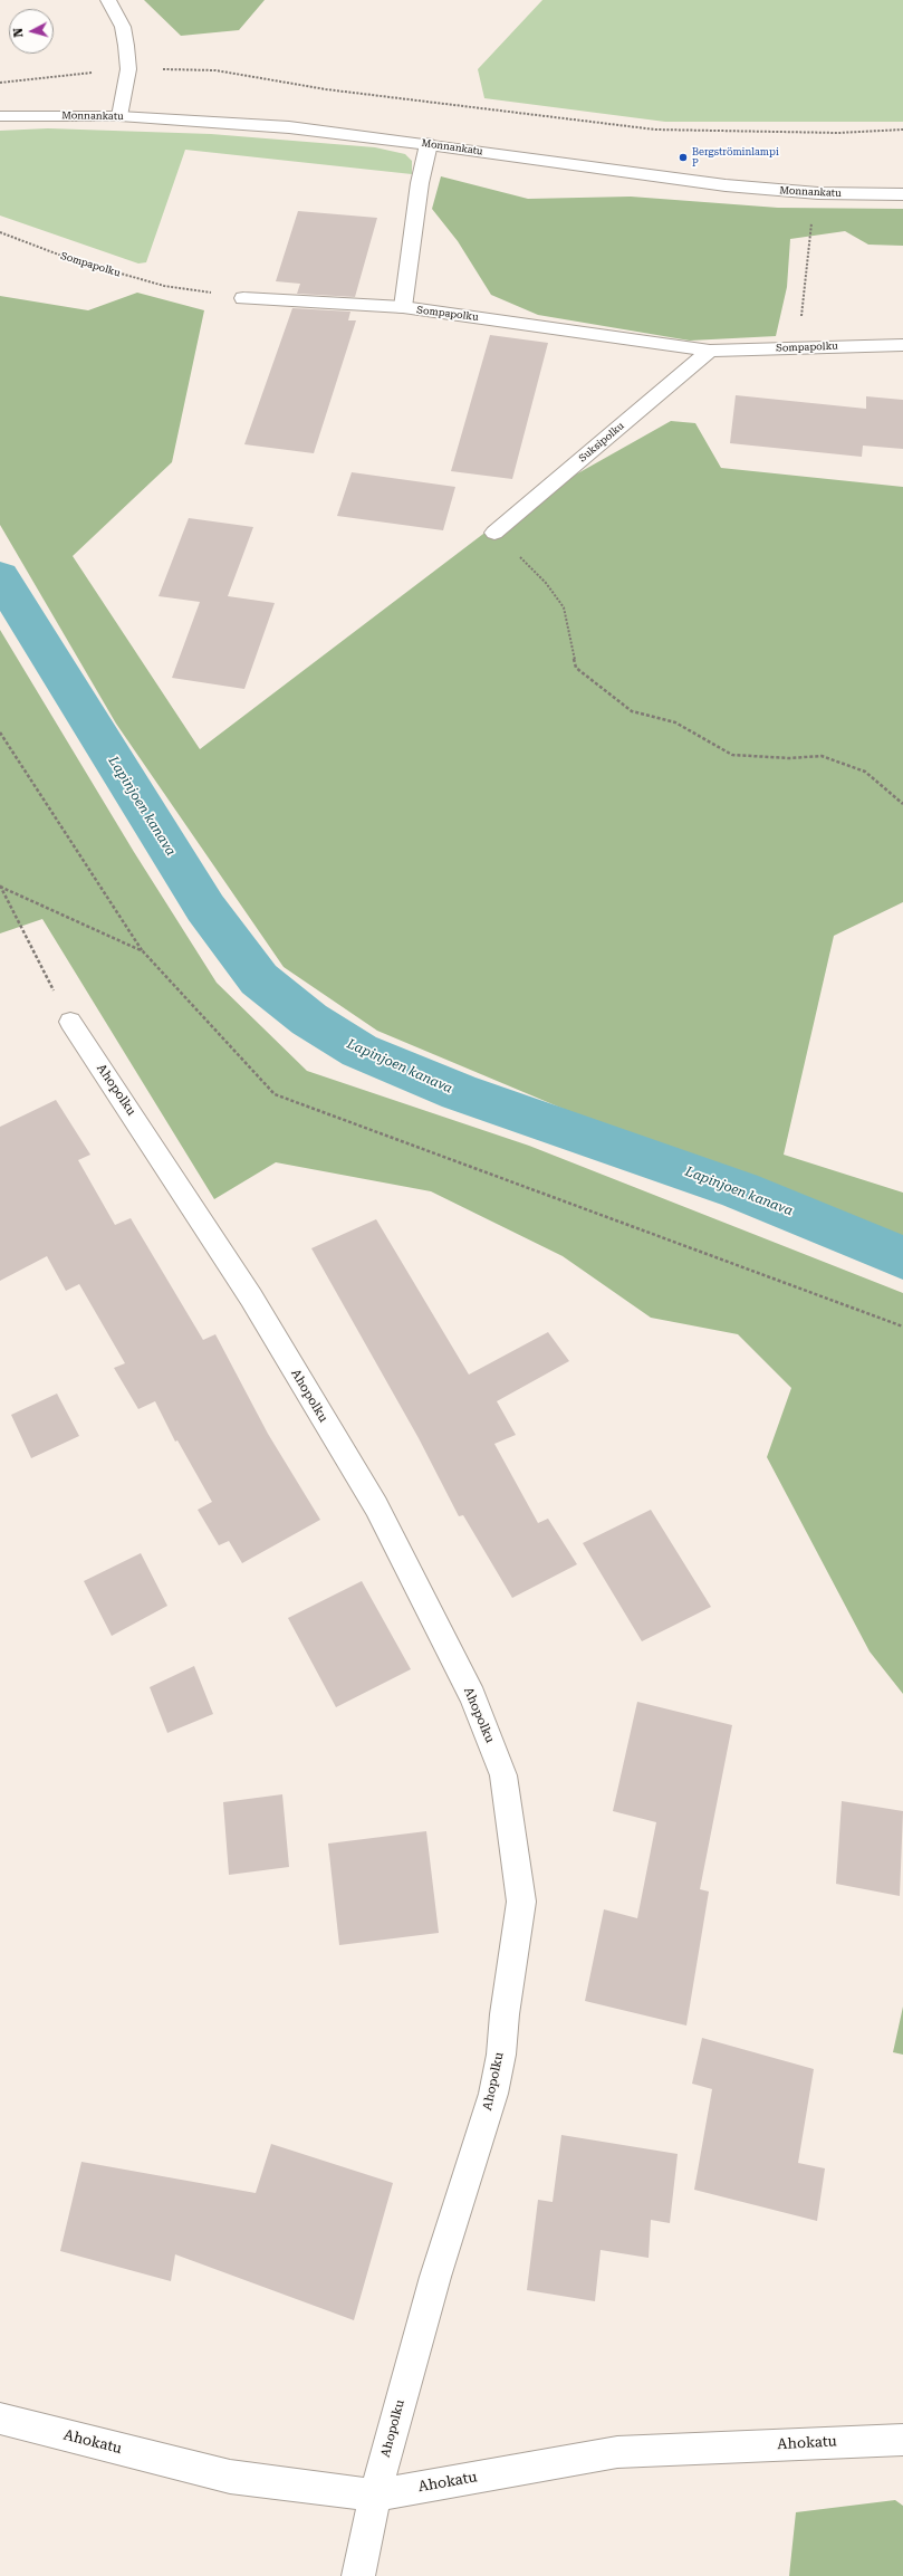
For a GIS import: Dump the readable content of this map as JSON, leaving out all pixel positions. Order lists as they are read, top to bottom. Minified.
{"streets":{"street":["Monnankatu","Sompapolku","Suksipolku","Ahopolku","Ahokatu"]},"crossings":[["Sompapolku","Suksipolku"],["Ahopolku","Ahokatu"]],"water":["Lapinjoen kanava"],"places":["Bergströminlampi P"],"north":"left"}
